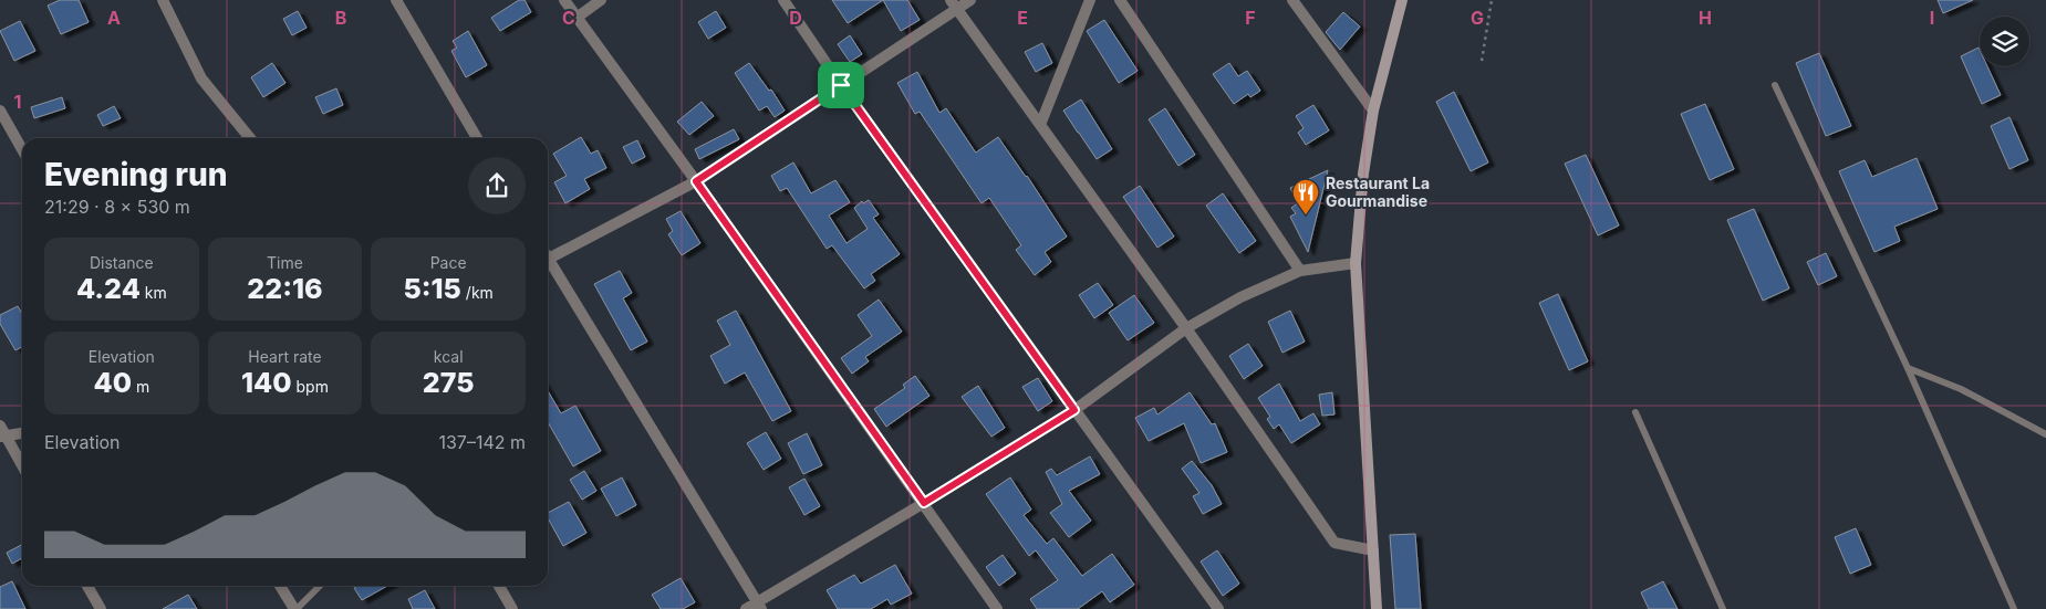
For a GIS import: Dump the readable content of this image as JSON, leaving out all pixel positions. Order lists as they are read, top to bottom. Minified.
{"places":{"restaurant":["Restaurant La Gourmandise"]},"page":{"heading":["Evening run","21:29 · 8 × 530 m"],"stats":[["Distance","4.24 km"],["Time","22:16"],["Pace","5:15 /km"],["Elevation","40 m"],["Heart rate","140 bpm"],["kcal","275"]],"chart":["Elevation","137–142 m"]},"grid":{"columns":["A","B","C","D","E","F","G","H","I"],"rows":["1"]}}
